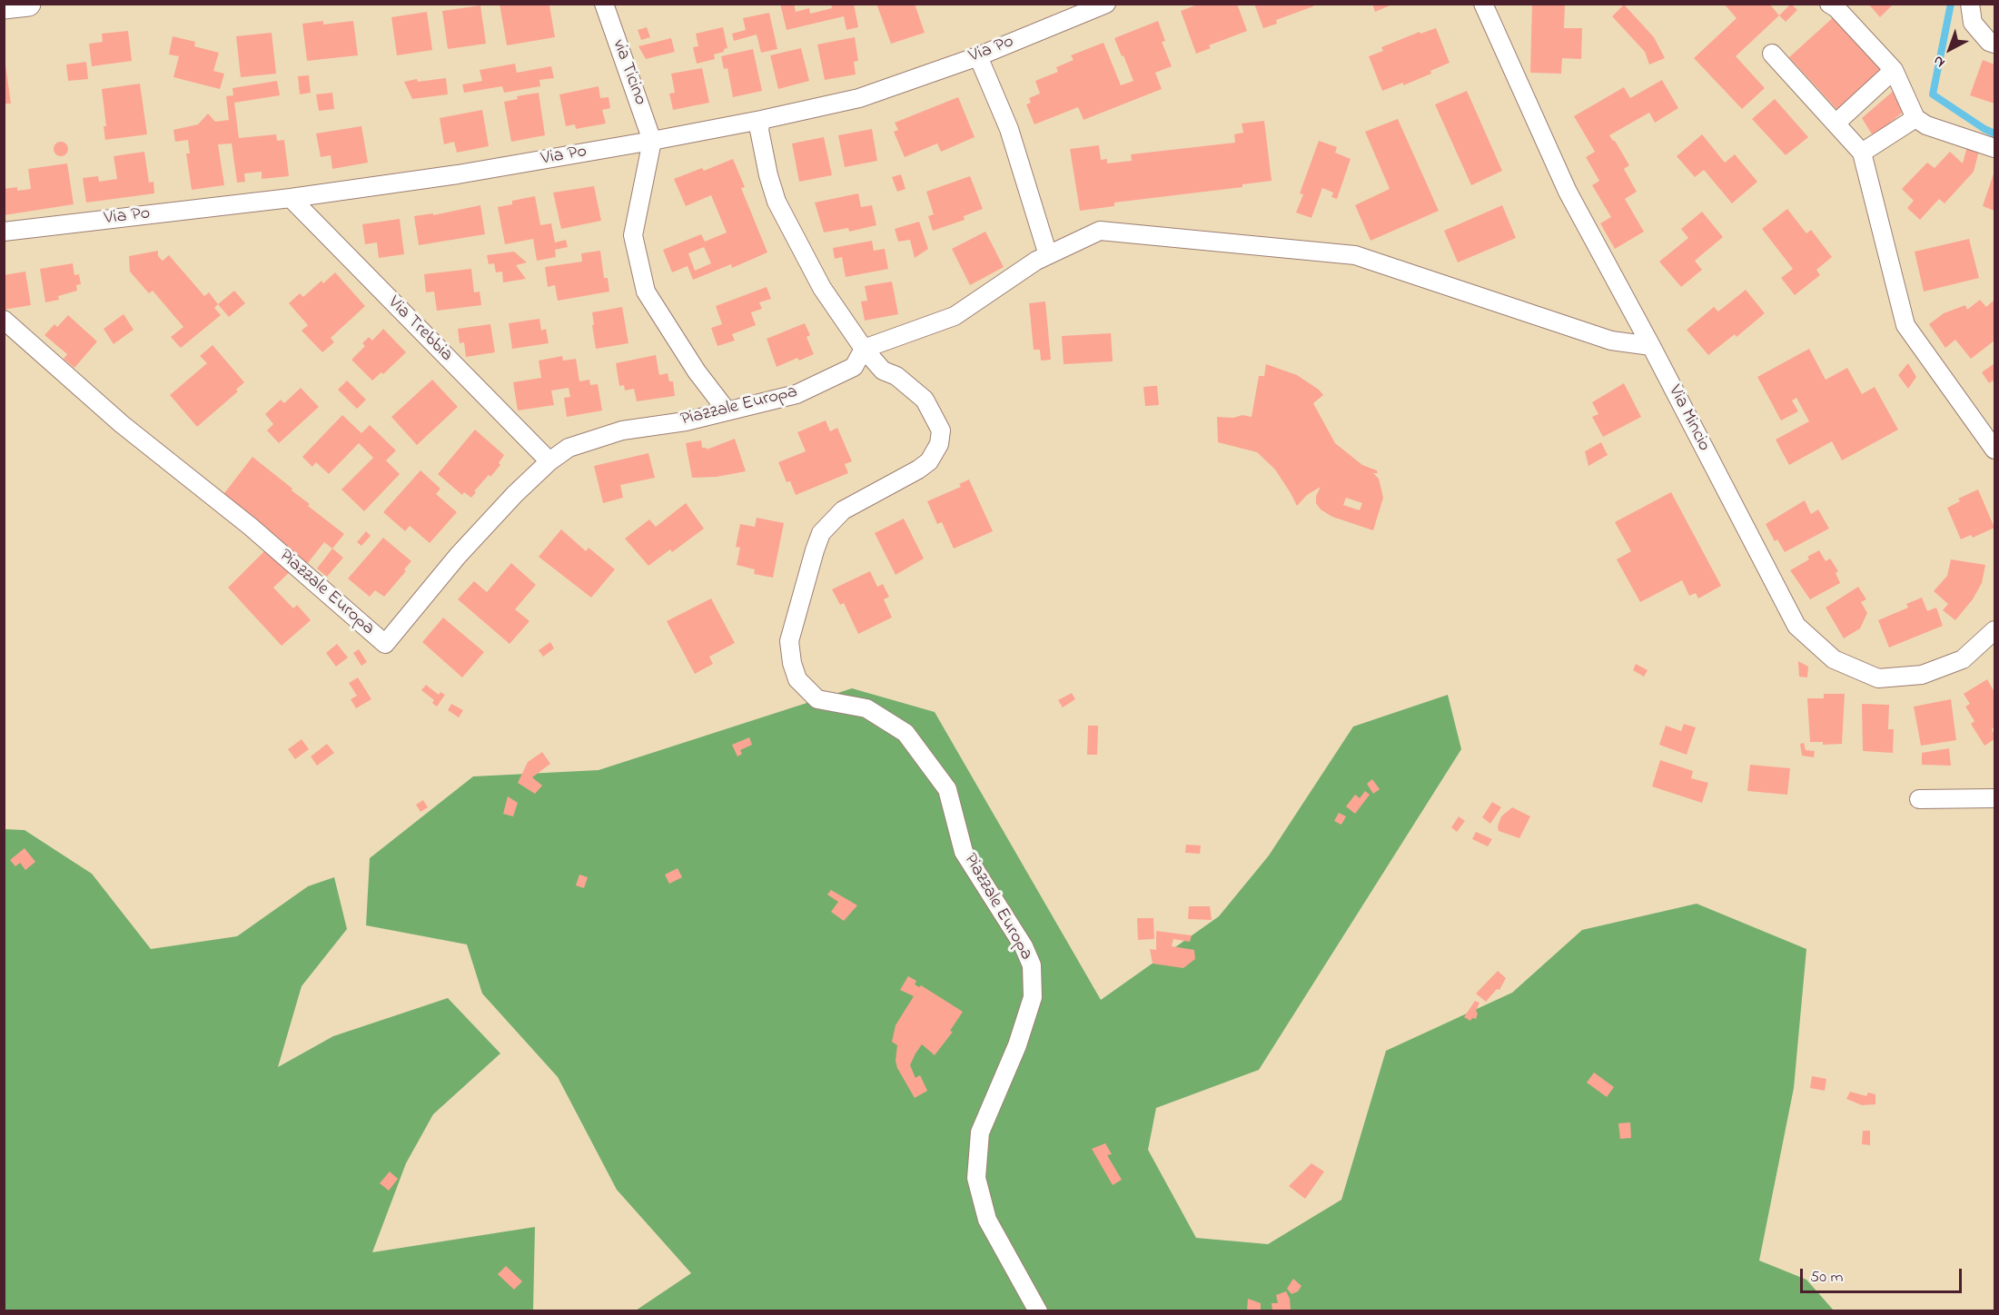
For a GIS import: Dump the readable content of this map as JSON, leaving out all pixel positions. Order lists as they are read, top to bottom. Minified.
{"streets":{"street":["Via Po","via Ticino","Via Trebbia","Piazzale Europa","Via Mincio"]},"crossings":[["Via Po","via Ticino"],["Via Po","Via Trebbia"],["Via Trebbia","Piazzale Europa"]],"scale_bar":"50 m","north":"bottom left"}
